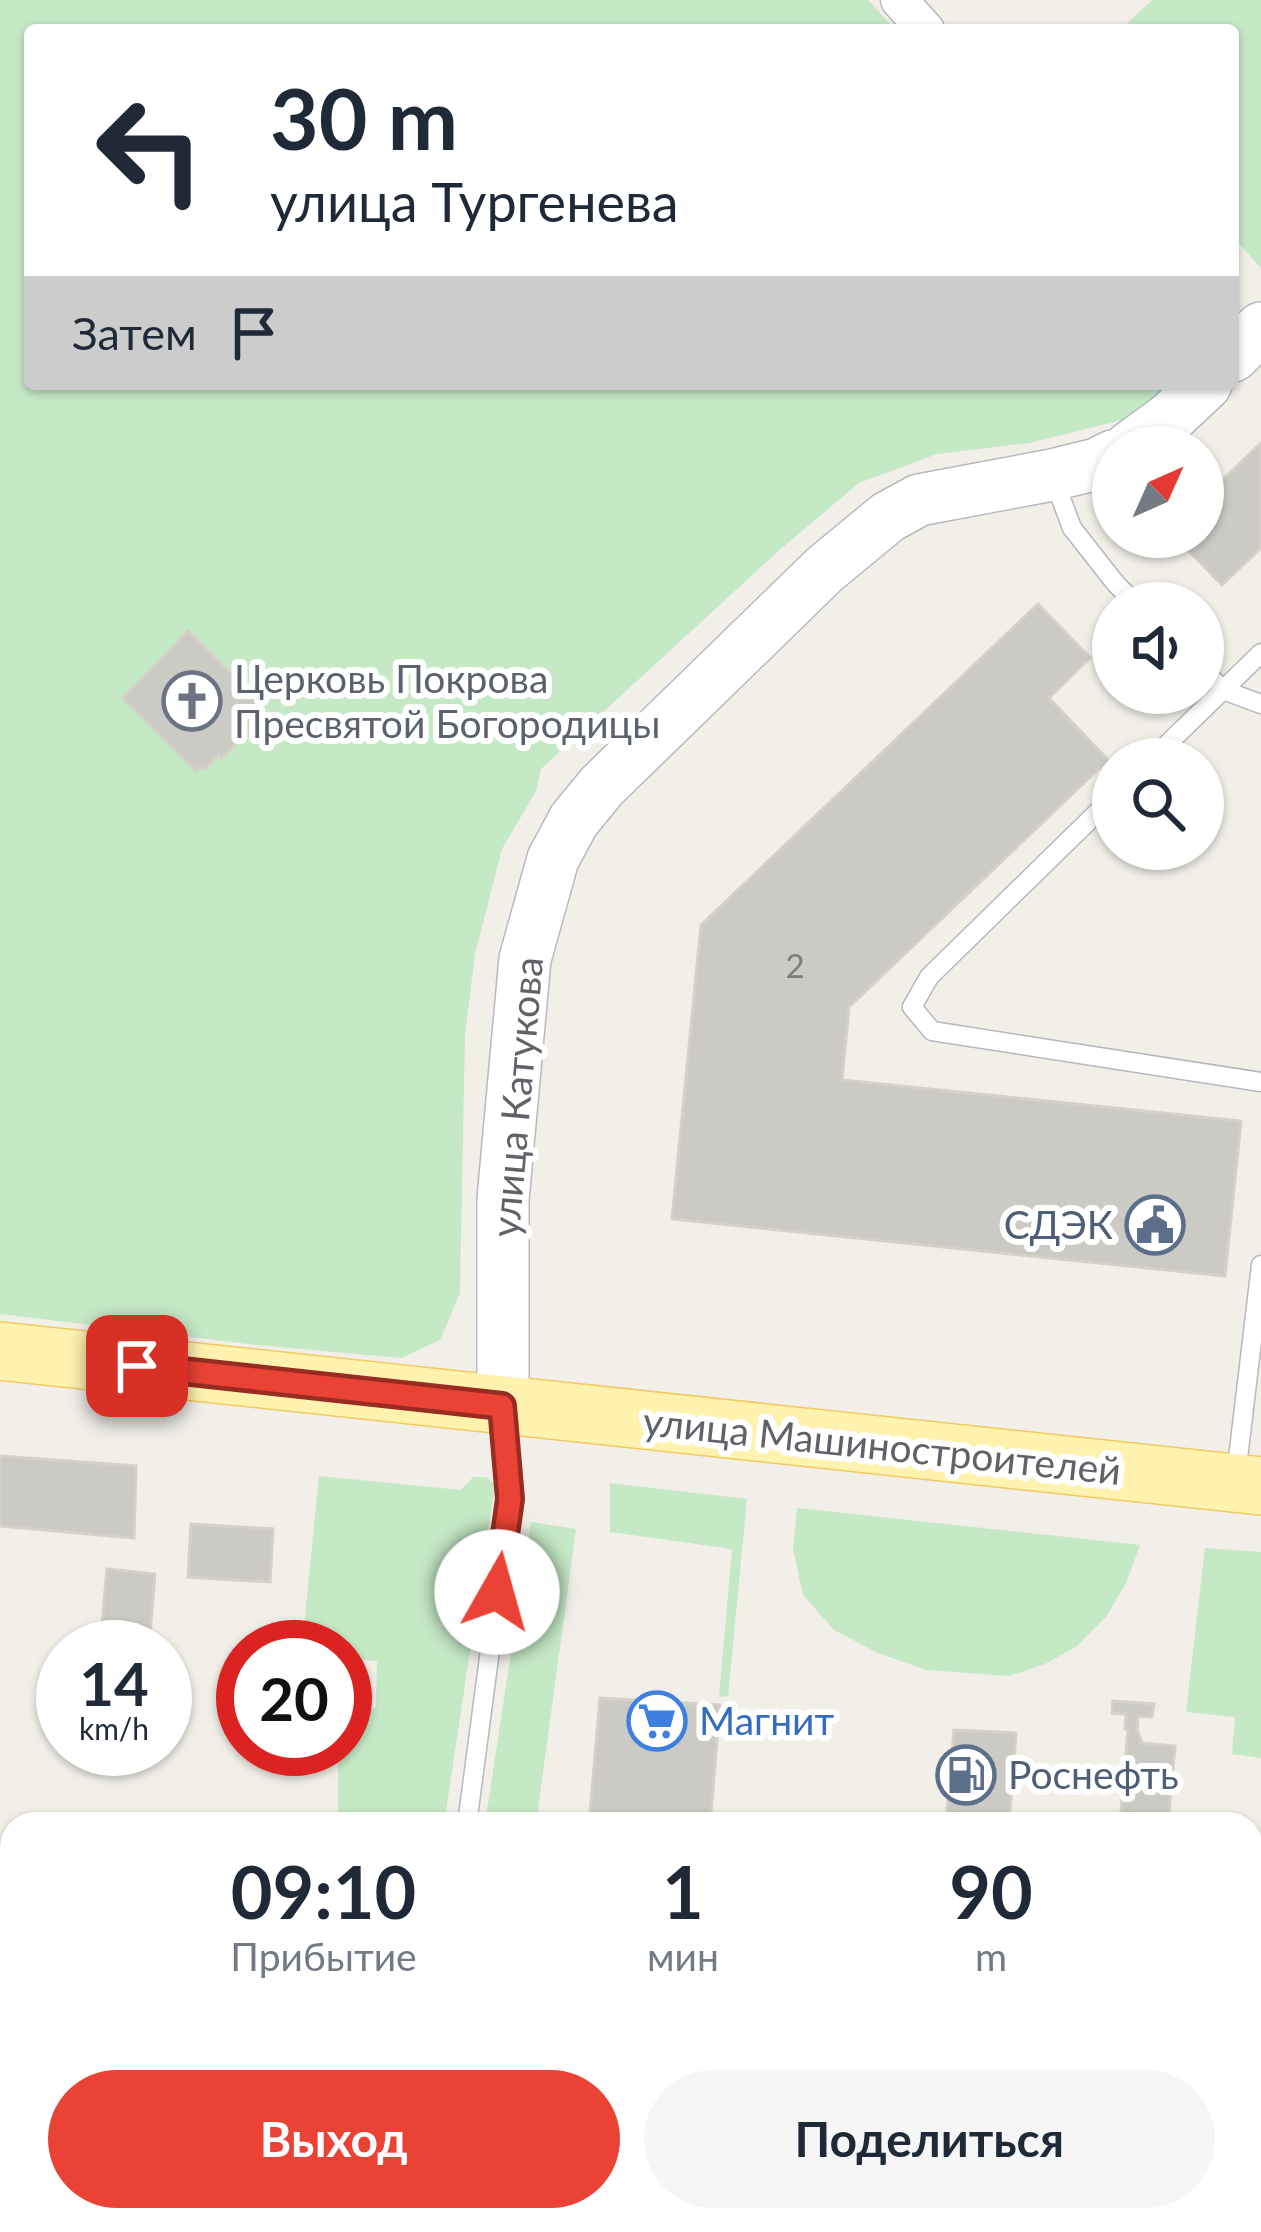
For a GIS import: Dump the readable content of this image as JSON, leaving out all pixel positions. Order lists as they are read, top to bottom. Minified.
{"streets":{"main road":["улица Машиностроителей"],"street":["улица Катукова"]},"crossings":[["улица Катукова","улица Машиностроителей"]],"places":{"church":["Церковь Покрова Пресвятой Богородицы"],"public building":["СДЭК"],"supermarket":["Магнит"],"fuel station":["Роснефть"]},"house_numbers":["2"],"north":"top right","page":{"turn":["30 m","улица Тургенева"],"then":"Затем","speed":"14 km/h","limit":"20","eta":["09:10","Прибытие","1","мин","90","m"],"buttons":["Выход","Поделиться"]}}
